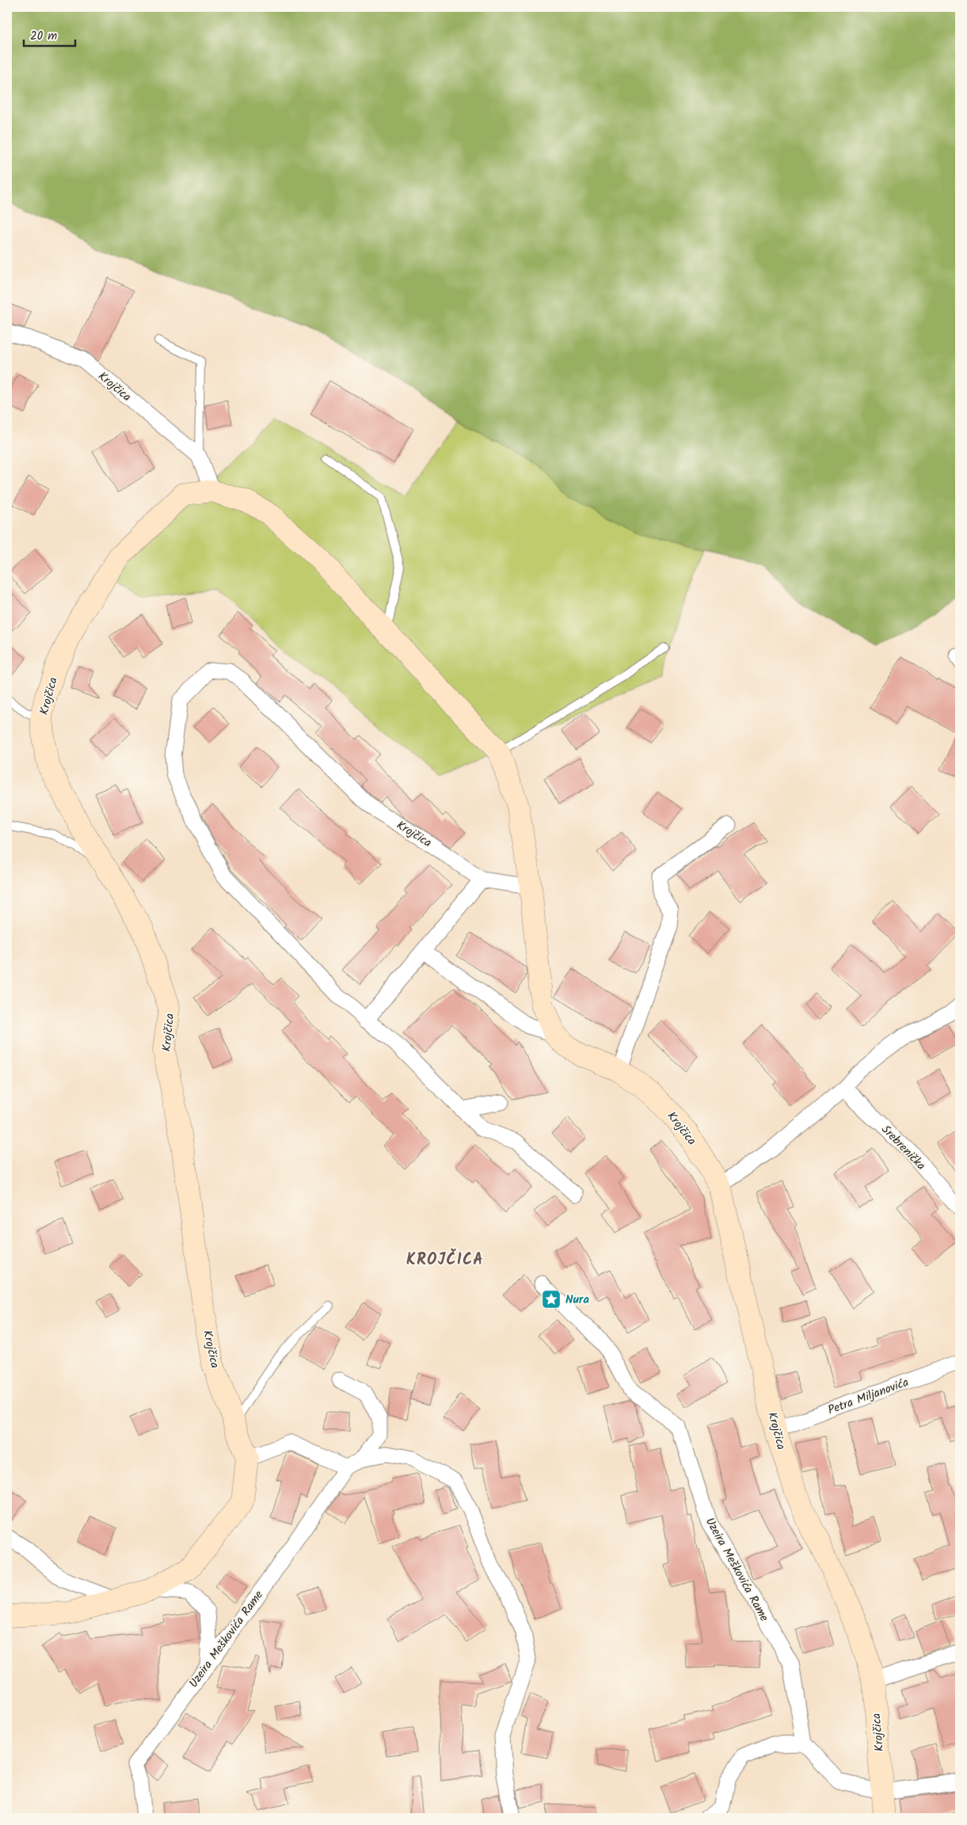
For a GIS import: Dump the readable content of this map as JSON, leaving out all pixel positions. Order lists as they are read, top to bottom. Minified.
{"streets":{"main road":["Krojčica"],"street":["Srebrenička","Petra Miljanovića","Uzeira Meškovića Rame"]},"crossings":[["Krojčica","Petra Miljanovića"]],"districts":["KROJČICA"],"places":{"place":["Nura"]},"scale_bar":"20 m"}
